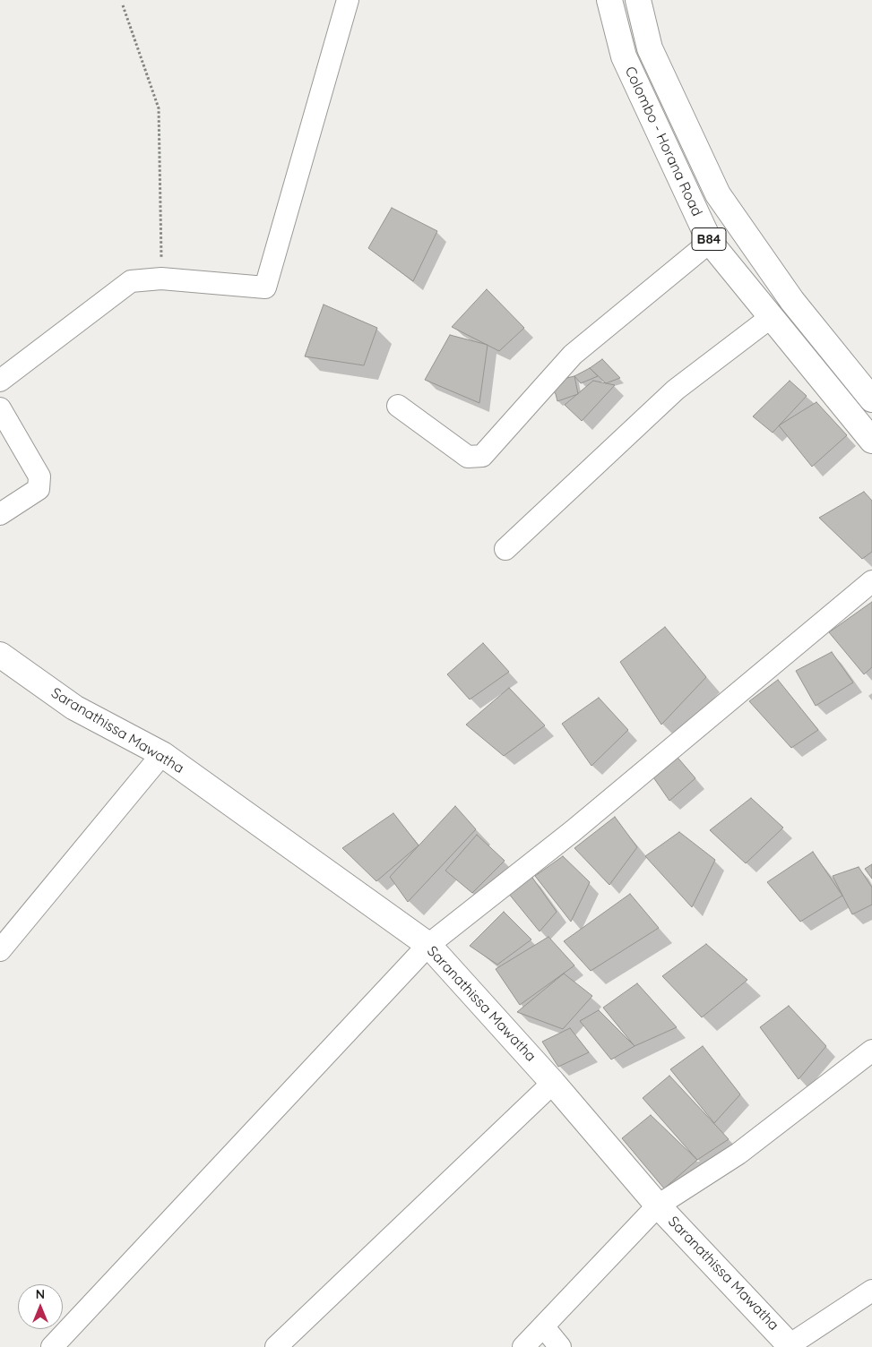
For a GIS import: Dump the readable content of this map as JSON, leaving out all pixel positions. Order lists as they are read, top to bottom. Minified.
{"streets":{"street":["Colombo - Horana Road","B84","Saranathissa Mawatha"]},"north":"top"}
